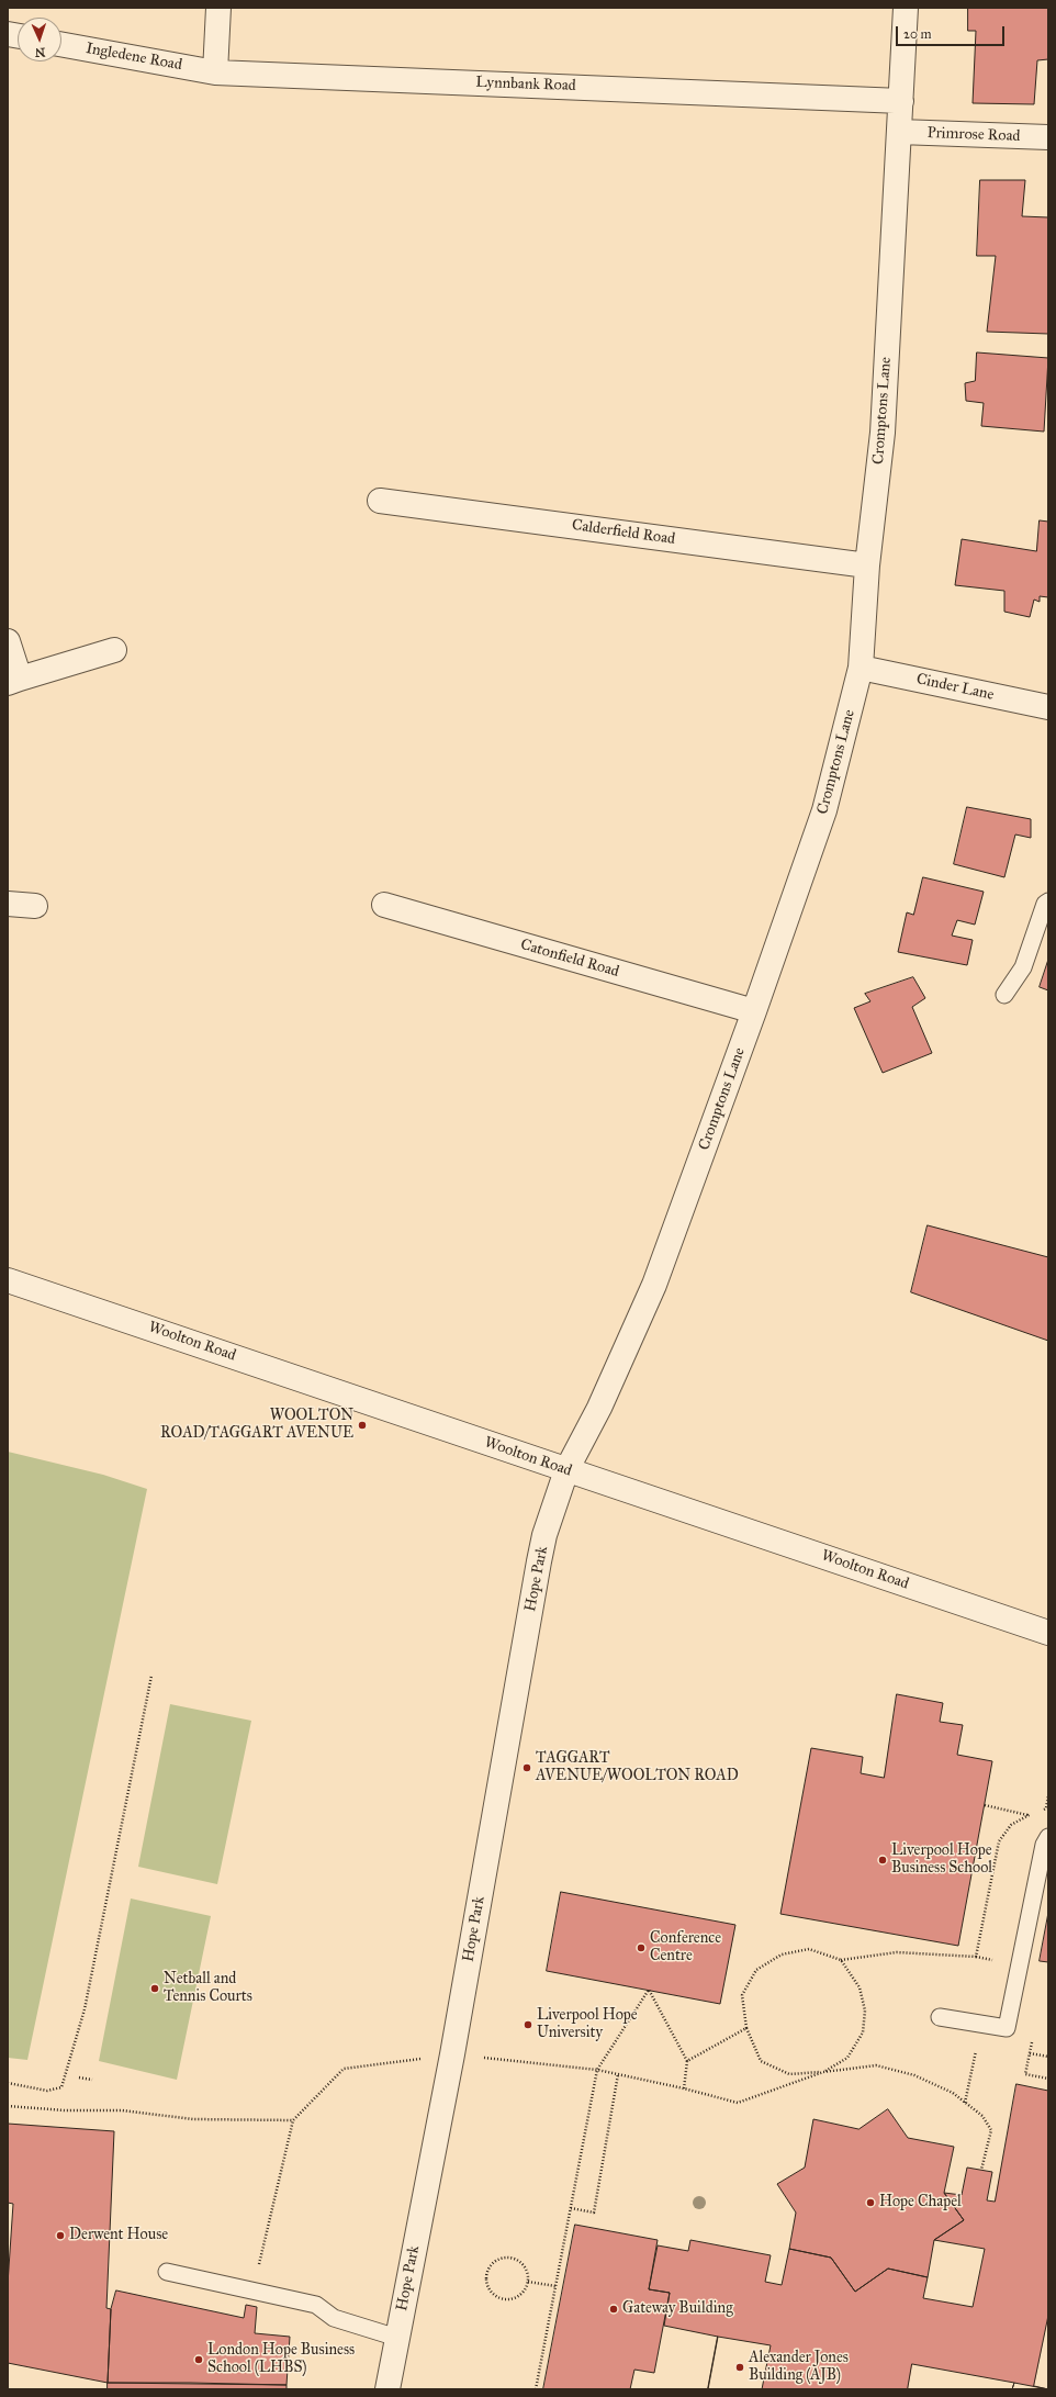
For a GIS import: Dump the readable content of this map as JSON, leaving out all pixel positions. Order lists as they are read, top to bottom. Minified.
{"streets":{"street":["Ingledene Road","Lynnbank Road","Primrose Road","Cromptons Lane","Calderfield Road","Cinder Lane","Catonfield Road","Woolton Road","Hope Park"]},"crossings":[["Ingledene Road","Lynnbank Road"],["Lynnbank Road","Cromptons Lane"],["Primrose Road","Cromptons Lane"],["Cromptons Lane","Calderfield Road"],["Cromptons Lane","Cinder Lane"],["Cromptons Lane","Catonfield Road"],["Cromptons Lane","Woolton Road"],["Cromptons Lane","Hope Park"],["Woolton Road","Hope Park"]],"places":["WOOLTON ROAD/TAGGART AVENUE","TAGGART AVENUE/WOOLTON ROAD","Liverpool Hope Business School","Conference Centre","Netball and Tennis Courts","Liverpool Hope University","Hope Chapel","Derwent House","Gateway Building","London Hope Business School (LHBS)","Alexander Jones Building (AJB)"],"scale_bar":"20 m","north":"bottom"}
